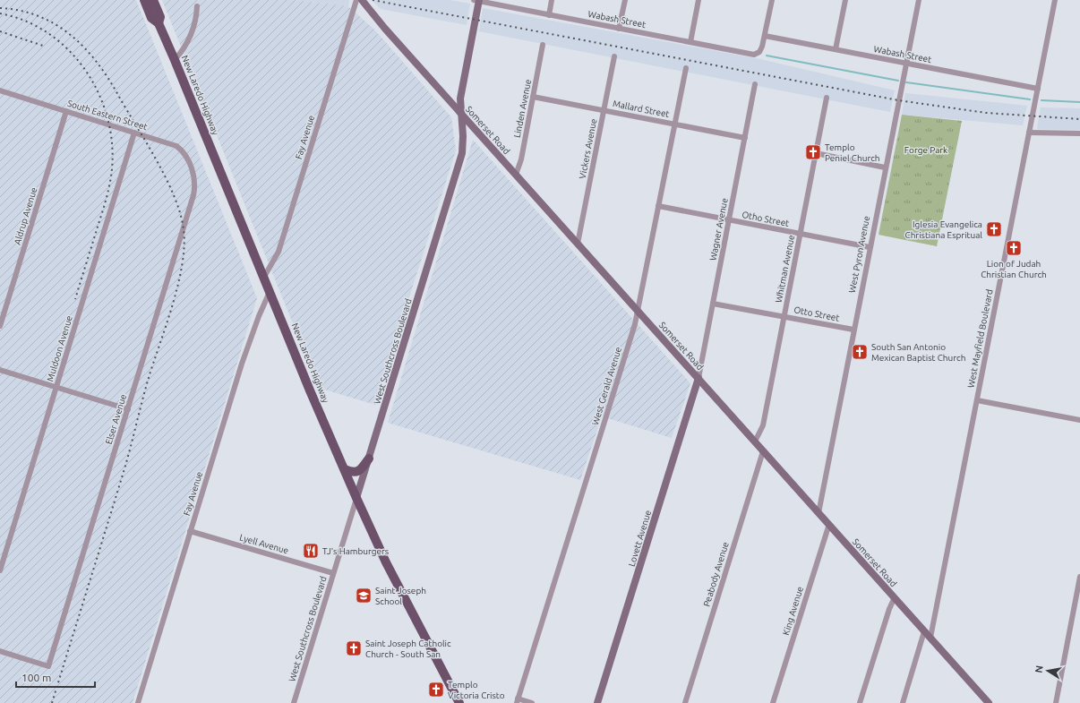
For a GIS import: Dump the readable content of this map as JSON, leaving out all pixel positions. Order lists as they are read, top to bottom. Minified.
{"streets":{"main road":["New Laredo Highway","Somerset Road","West Southcross Boulevard","Lovett Avenue"],"street":["Wabash Street","Linden Avenue","Mallard Street","South Eastern Street","Fay Avenue","Vickers Avenue","Aldrup Avenue","Otho Street","Wagner Avenue","West Pyron Avenue","Whitman Avenue","Otto Street","West Mayfield Boulevard","Muldoon Avenue","West Gerald Avenue","Elser Avenue","Lyell Avenue","Peabody Avenue","King Avenue"]},"crossings":[["Wabash Street","West Pyron Avenue"],["Wabash Street","West Mayfield Boulevard"],["Wabash Street","West Southcross Boulevard"],["New Laredo Highway","Fay Avenue"],["New Laredo Highway","West Southcross Boulevard"],["Linden Avenue","Mallard Street"],["Linden Avenue","Somerset Road"],["Mallard Street","Vickers Avenue"],["Mallard Street","Wagner Avenue"],["Mallard Street","West Gerald Avenue"],["South Eastern Street","Aldrup Avenue"],["South Eastern Street","Muldoon Avenue"],["South Eastern Street","Elser Avenue"],["Somerset Road","Vickers Avenue"],["Somerset Road","Wagner Avenue"],["Somerset Road","West Pyron Avenue"],["Somerset Road","Whitman Avenue"],["Somerset Road","West Mayfield Boulevard"],["Somerset Road","West Southcross Boulevard"],["Somerset Road","West Gerald Avenue"],["Somerset Road","Lovett Avenue"],["Somerset Road","Peabody Avenue"],["Somerset Road","King Avenue"],["Fay Avenue","Lyell Avenue"],["Otho Street","Wagner Avenue"],["Otho Street","West Pyron Avenue"],["Otho Street","Whitman Avenue"],["Otho Street","West Gerald Avenue"],["Wagner Avenue","Otto Street"],["Wagner Avenue","Lovett Avenue"],["West Pyron Avenue","Otto Street"],["Whitman Avenue","Otto Street"],["West Southcross Boulevard","Lyell Avenue"]],"parks":["Forge Park"],"places":{"church":["Templo Peniel Church","Iglesia Evangelica Christiana Espritual","Lion of Judah Christian Church","South San Antonio Mexican Baptist Church","Saint Joseph Catholic Church - South San","Templo Victoria Cristo"],"restaurant":["TJ's Hamburgers"],"school or university":["Saint Joseph School"]},"scale_bar":"100 m","north":"left"}
